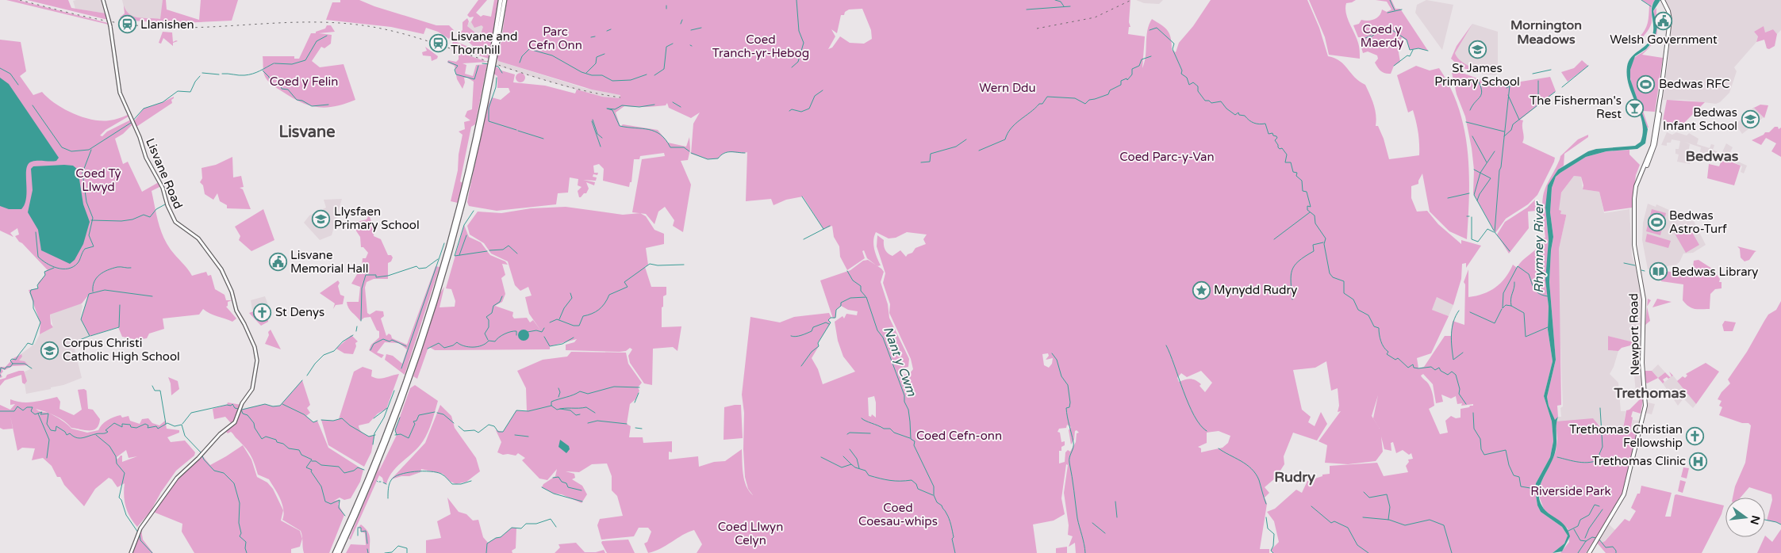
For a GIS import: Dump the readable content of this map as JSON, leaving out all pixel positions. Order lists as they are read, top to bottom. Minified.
{"streets":{"main road":["Lisvane Road","Newport Road"]},"districts":["Mornington Meadows","Lisvane","Bedwas","Trethomas","Rudry"],"water":["Rhymney River","Nant y Cwm"],"parks":["Coed y Maerdy","Parc Cefn Onn","Coed Tranch-yr-Hebog","Coed y Felin","Wern Ddu","Coed Parc-y-Van","Coed Tŷ Llwyd","Coed Cefn-onn","Riverside Park","Coed Coesau-whips","Coed Llwyn Celyn"],"places":{"public building":["Welsh Government","Lisvane Memorial Hall"],"station":["Llanishen","Lisvane and Thornhill"],"school or university":["St James Primary School","Bedwas Infant School","Llysfaen Primary School","Corpus Christi Catholic High School"],"sports":["Bedwas RFC","Bedwas Astro-Turf"],"bar":["The Fisherman's Rest"],"library":["Bedwas Library"],"place":["Mynydd Rudry"],"church":["St Denys","Trethomas Christian Fellowship"],"hospital":["Trethomas Clinic"]},"north":"right"}
